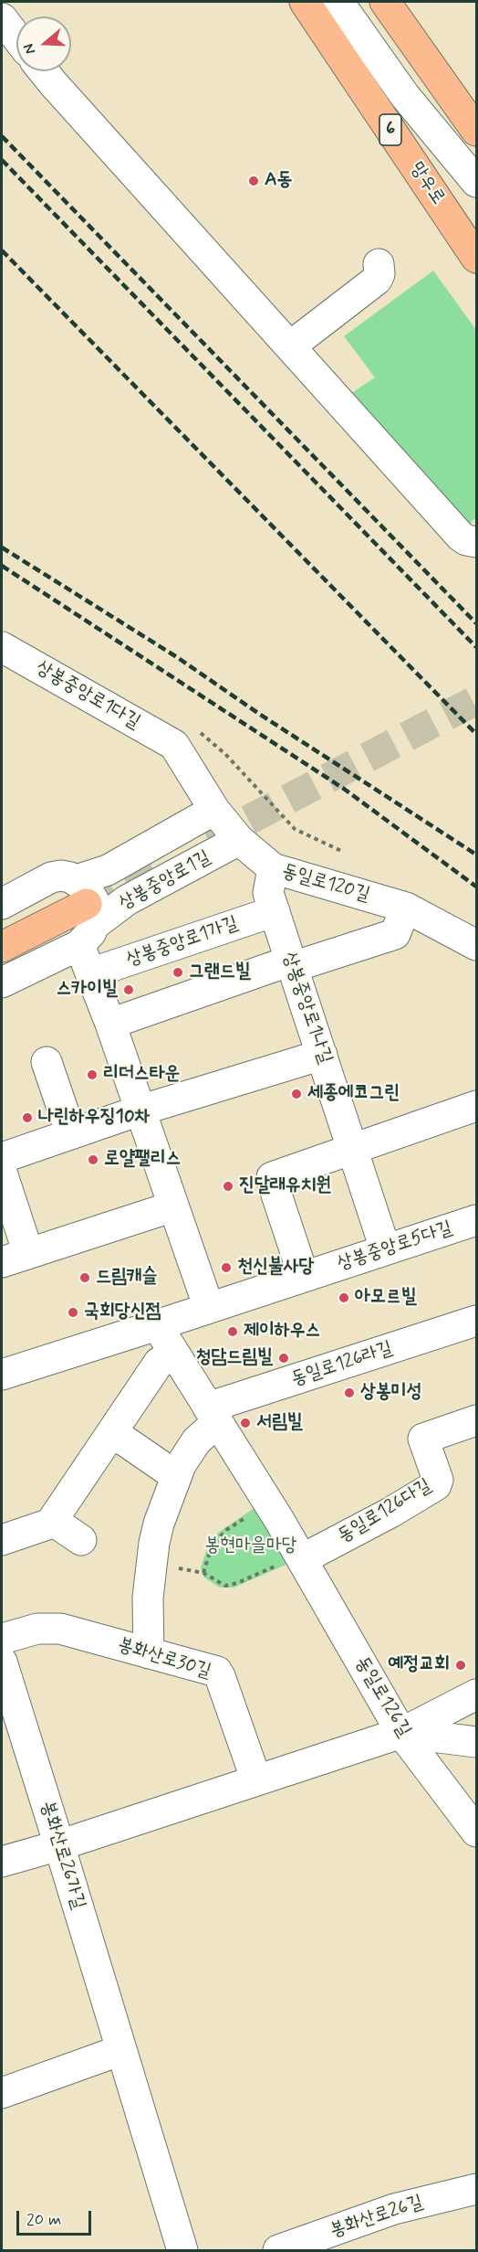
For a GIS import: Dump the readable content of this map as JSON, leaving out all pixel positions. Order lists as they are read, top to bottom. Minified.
{"streets":{"main road":["6","망우로"],"street":["상봉중앙로1다길","상봉중앙로1길","동일로120길","상봉중앙로1가길","상봉중앙로1나길","상봉중앙로5다길","동일로126라길","동일로126다길","봉화산로30길","동일로126길","봉화산로26가길","봉화산로26길"]},"crossings":[["상봉중앙로1다길","동일로120길"],["상봉중앙로1길","동일로120길"],["동일로120길","상봉중앙로1나길"],["상봉중앙로1가길","상봉중앙로1나길"],["상봉중앙로1나길","상봉중앙로5다길"],["상봉중앙로5다길","동일로126길"],["동일로126라길","동일로126길"],["동일로126다길","동일로126길"]],"parks":["봉현마을마당"],"places":["A동","그랜드빌","스카이빌","리더스타운","세종에코그린","나린하우징10차","로얄팰리스","진달래유치원","천신불사당","드림캐슬","아모르빌","국회당신점","제이하우스","청담드림빌","상봉미성","서림빌","예정교회"],"scale_bar":"20 m","north":"left"}
